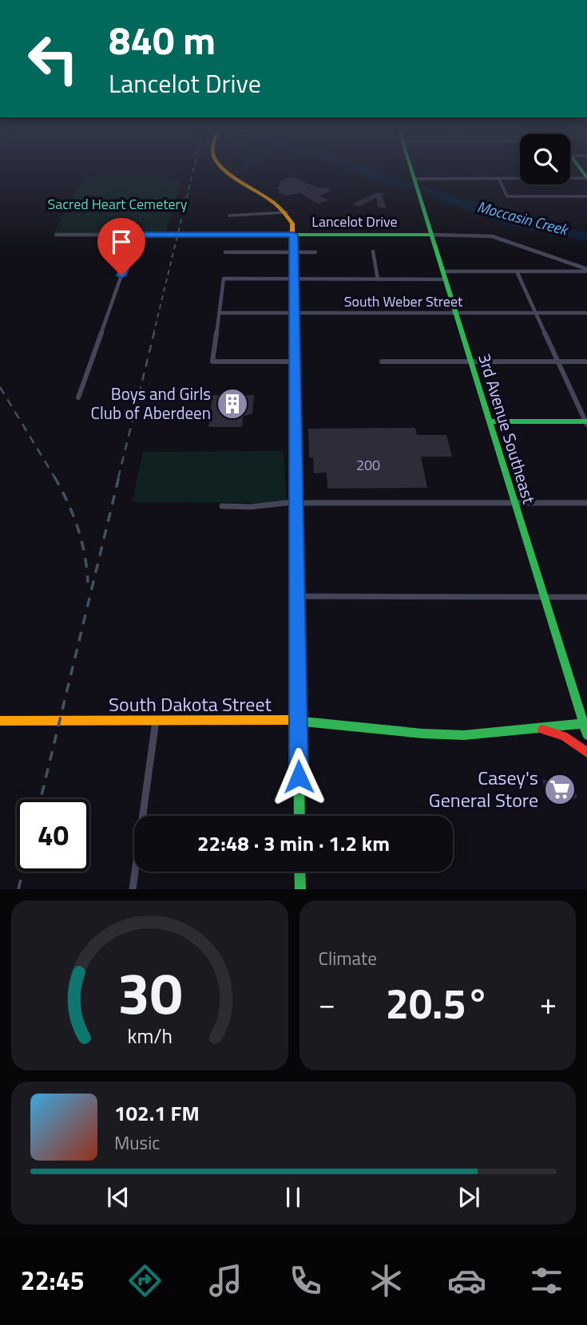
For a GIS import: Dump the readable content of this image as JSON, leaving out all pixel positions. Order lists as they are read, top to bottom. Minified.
{"streets":{"main road":["Lancelot Drive","3rd Avenue Southeast","South Dakota Street"],"street":["South Weber Street"]},"crossings":[["Lancelot Drive","3rd Avenue Southeast"],["South Weber Street","3rd Avenue Southeast"],["3rd Avenue Southeast","South Dakota Street"]],"water":["Moccasin Creek"],"parks":["Sacred Heart Cemetery"],"places":{"building":["Boys and Girls Club of Aberdeen"],"supermarket":["Casey's General Store"]},"house_numbers":["200"],"page":{"turn":["840 m","Lancelot Drive"],"limit":"40","trip":"22:48 · 3 min · 1.2 km","tile":"Climate","heat":["−","20.5°","+"],"song":["102.1 FM","Music"],"tabs":"22:45","gauge":["30","km/h"]}}
